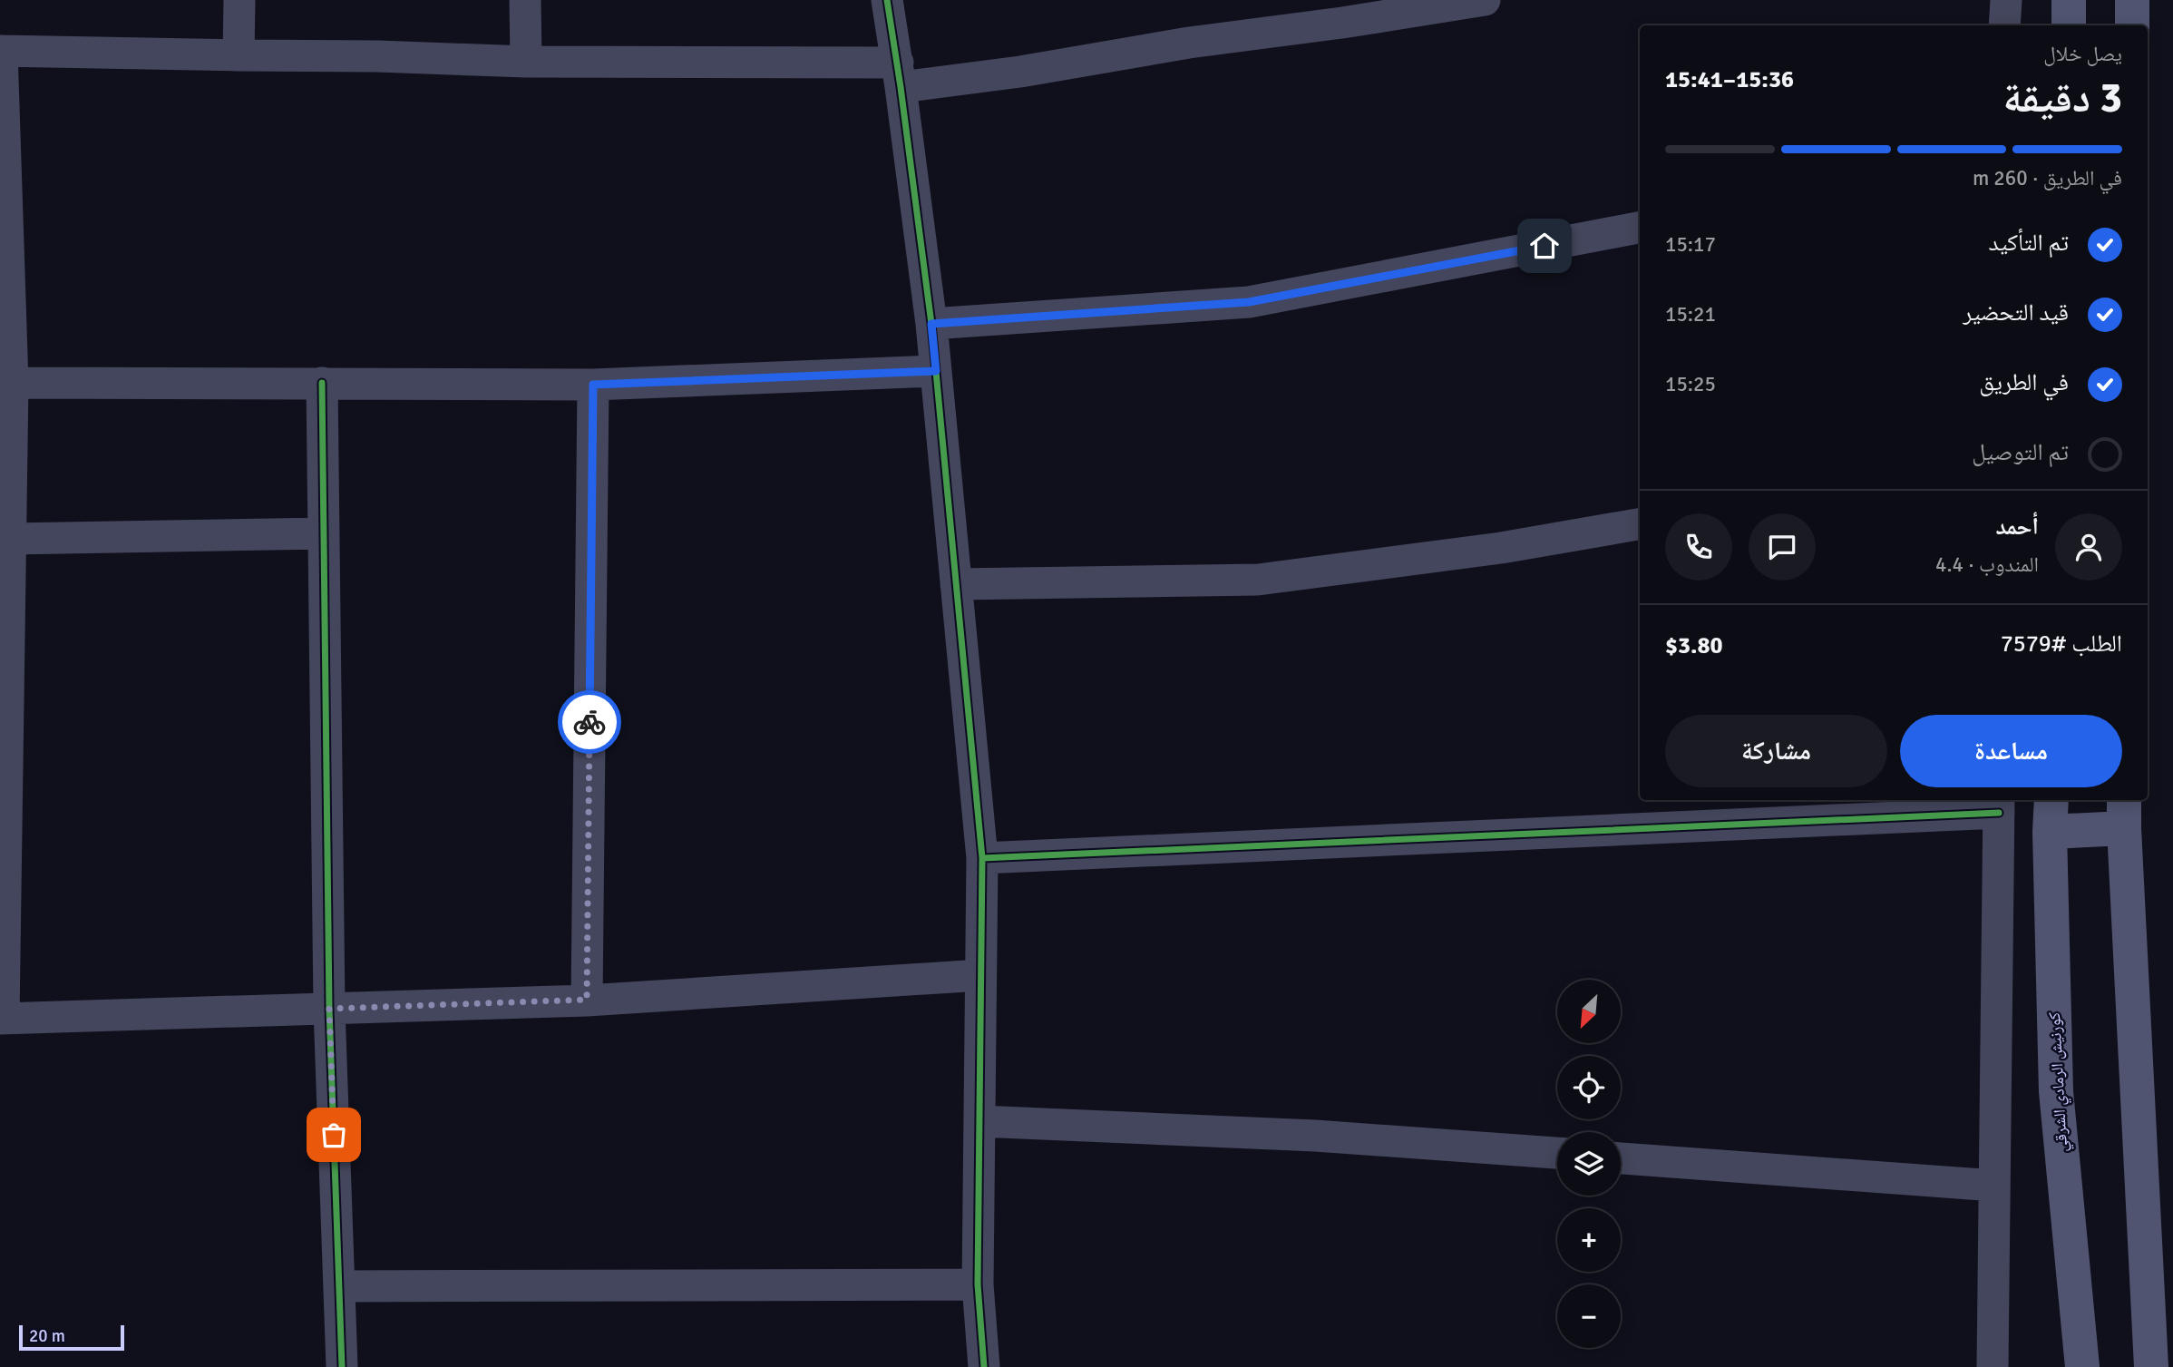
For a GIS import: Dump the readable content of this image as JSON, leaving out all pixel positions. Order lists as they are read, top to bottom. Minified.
{"streets":{"main road":["كورنيش الرمادي الشرقي"]},"scale_bar":"20 m","north":"bottom left","page":{"heading":["3 دقيقة","يصل خلال","15:36–15:41"],"panel":["أحمد","المندوب · 4.4","الطلب #7579","$3.80"],"bar":"في الطريق · 260 m","list":[["تم التأكيد","15:17"],["قيد التحضير","15:21"],["في الطريق","15:25"],"تم التوصيل"],"buttons":["مساعدة","مشاركة"],"map_buttons":["+","−"],"scale":"20 m"}}
